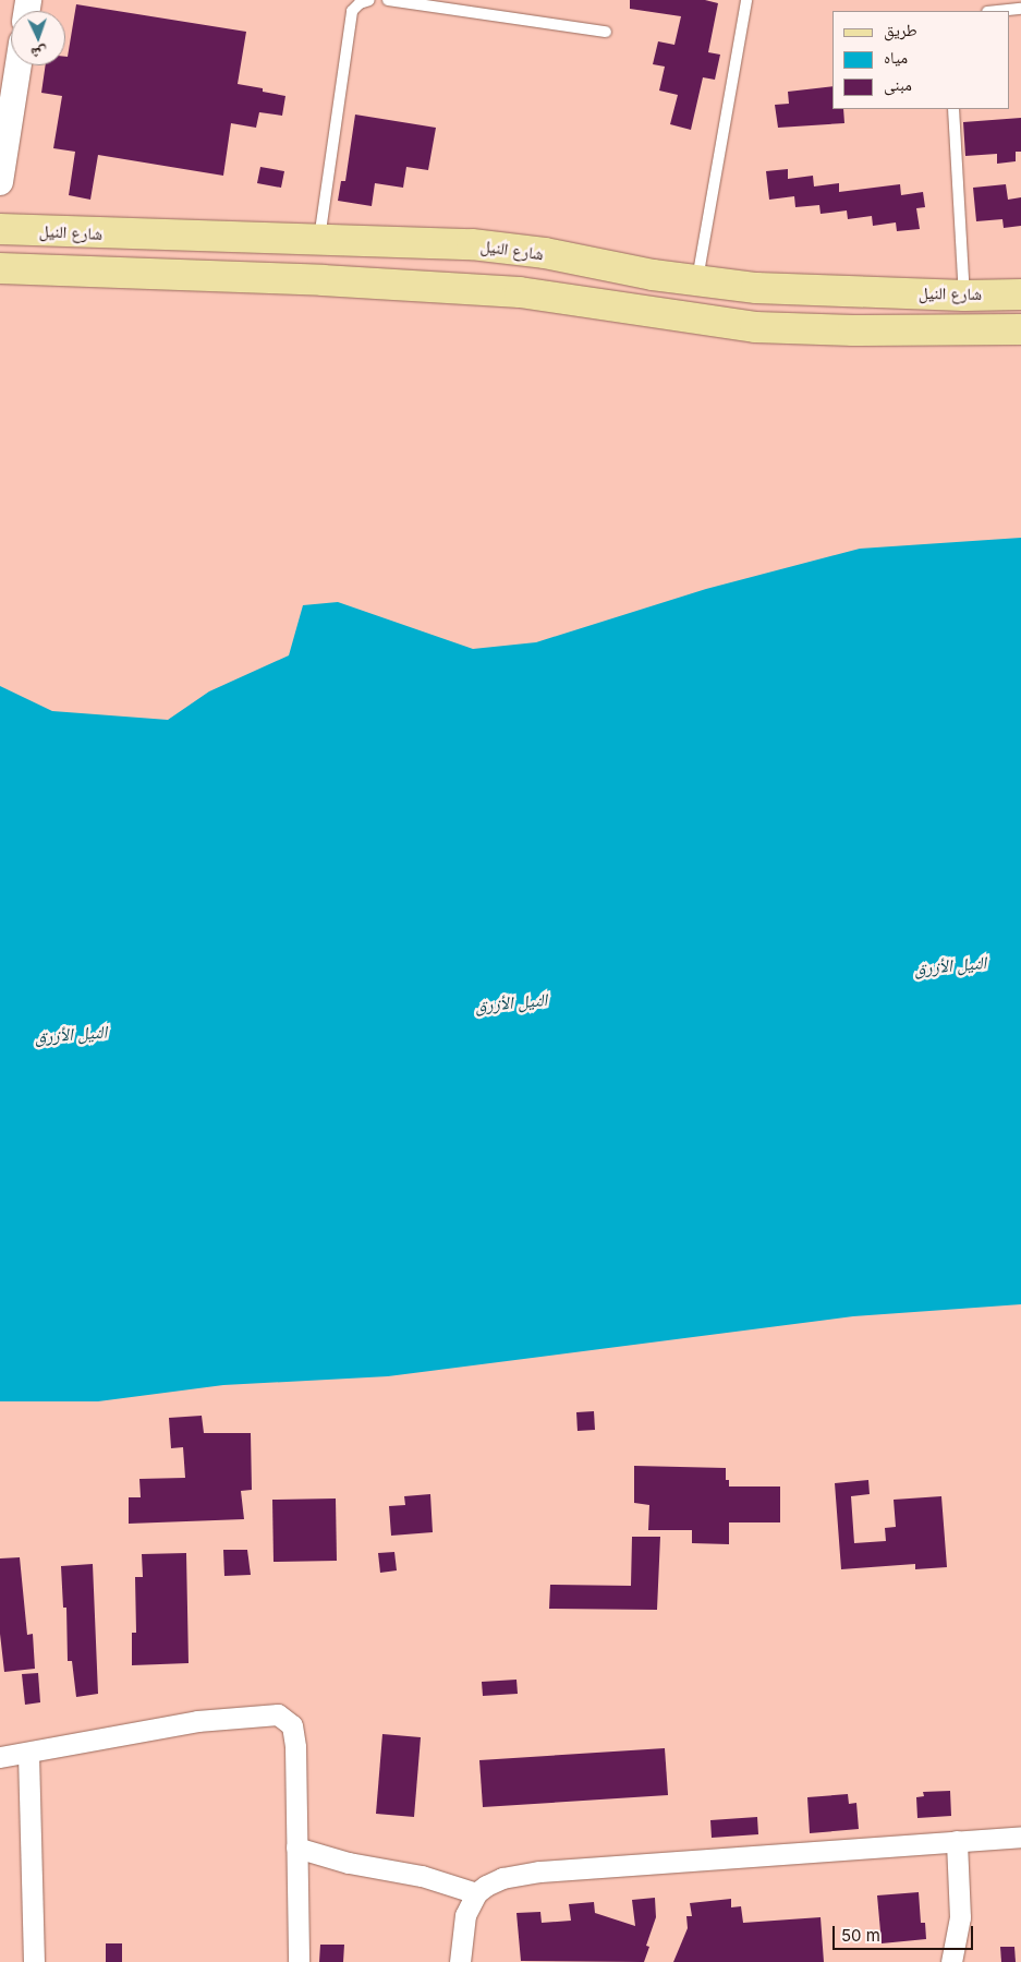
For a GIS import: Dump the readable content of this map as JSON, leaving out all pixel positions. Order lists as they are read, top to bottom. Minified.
{"streets":{"main road":["شارع النيل"]},"water":["النيل الأزرق"],"legend":["طريق","مياه","مبنى"],"scale_bar":"50 m","north":"bottom"}
